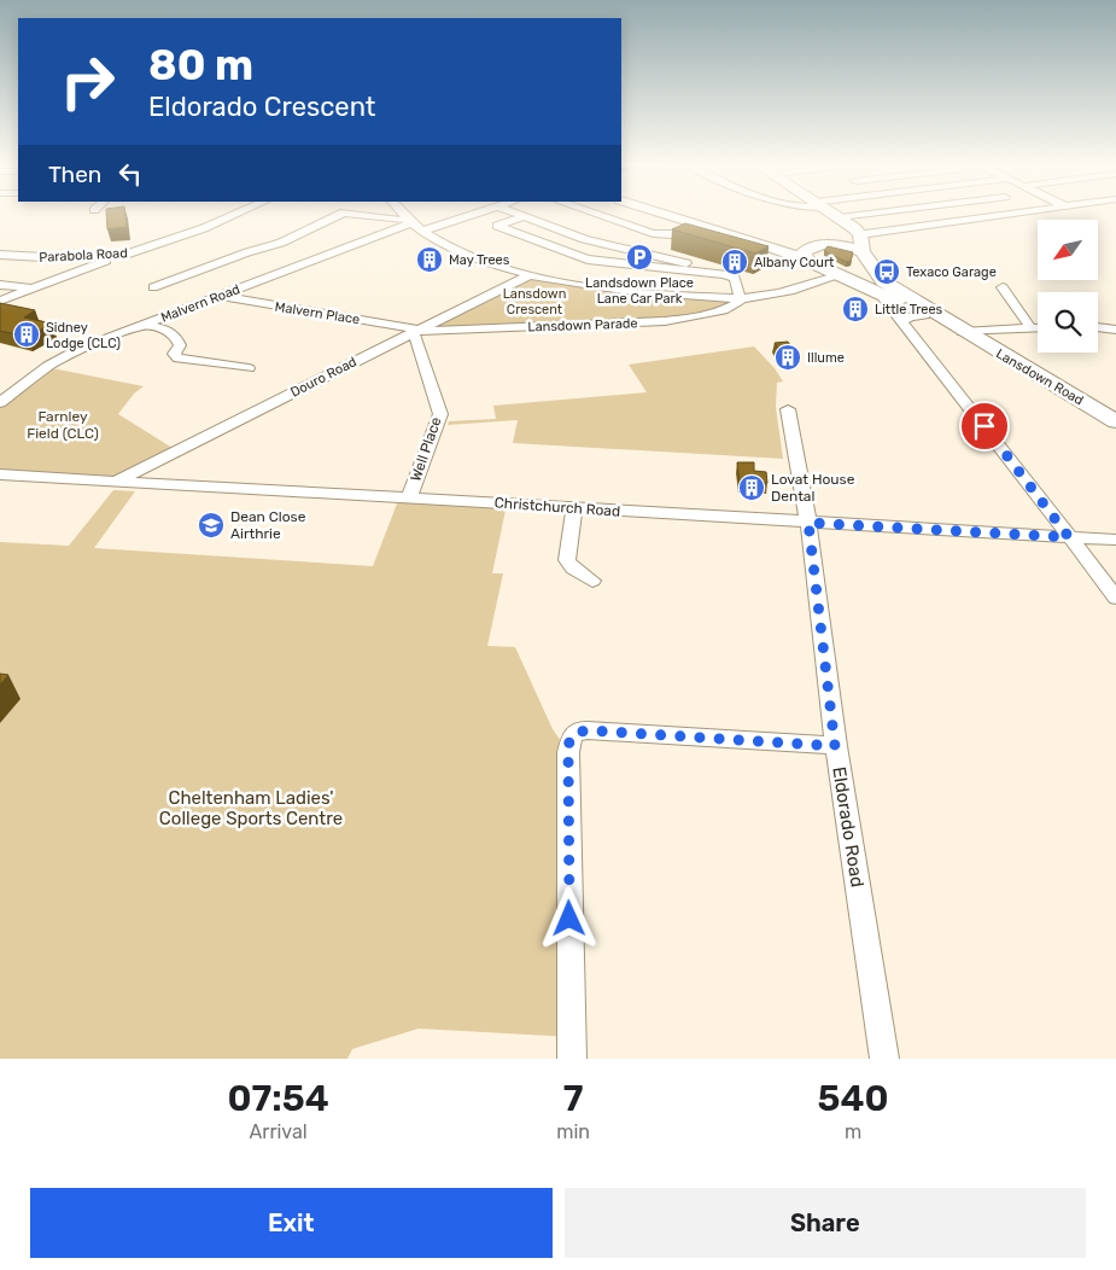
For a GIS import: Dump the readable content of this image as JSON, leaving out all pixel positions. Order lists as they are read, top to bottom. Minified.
{"streets":{"highway":["Lansdown Road"],"street":["Parabola Road","Malvern Road","Malvern Place","Lansdown Parade","Douro Road","Well Place","Christchurch Road","Eldorado Road"]},"crossings":[["Malvern Road","Malvern Place"],["Malvern Place","Lansdown Parade"],["Malvern Place","Douro Road"],["Malvern Place","Well Place"],["Lansdown Parade","Douro Road"],["Lansdown Parade","Well Place"],["Douro Road","Well Place"],["Douro Road","Christchurch Road"],["Well Place","Christchurch Road"],["Christchurch Road","Eldorado Road"]],"parks":["Lansdown Crescent","Farnley Field (CLC)","Cheltenham Ladies' College Sports Centre"],"places":{"parking":["Landsdown Place Lane Car Park"],"building":["May Trees","Albany Court","Little Trees","Sidney Lodge (CLC)","Illume","Lovat House Dental"],"bus stop":["Texaco Garage"],"school or university":["Dean Close Airthrie"]},"north":"bottom left","page":{"turn":["80 m","Eldorado Crescent"],"then":"Then","eta":["07:54","Arrival","7","min","540","m"],"buttons":["Exit","Share"]}}
